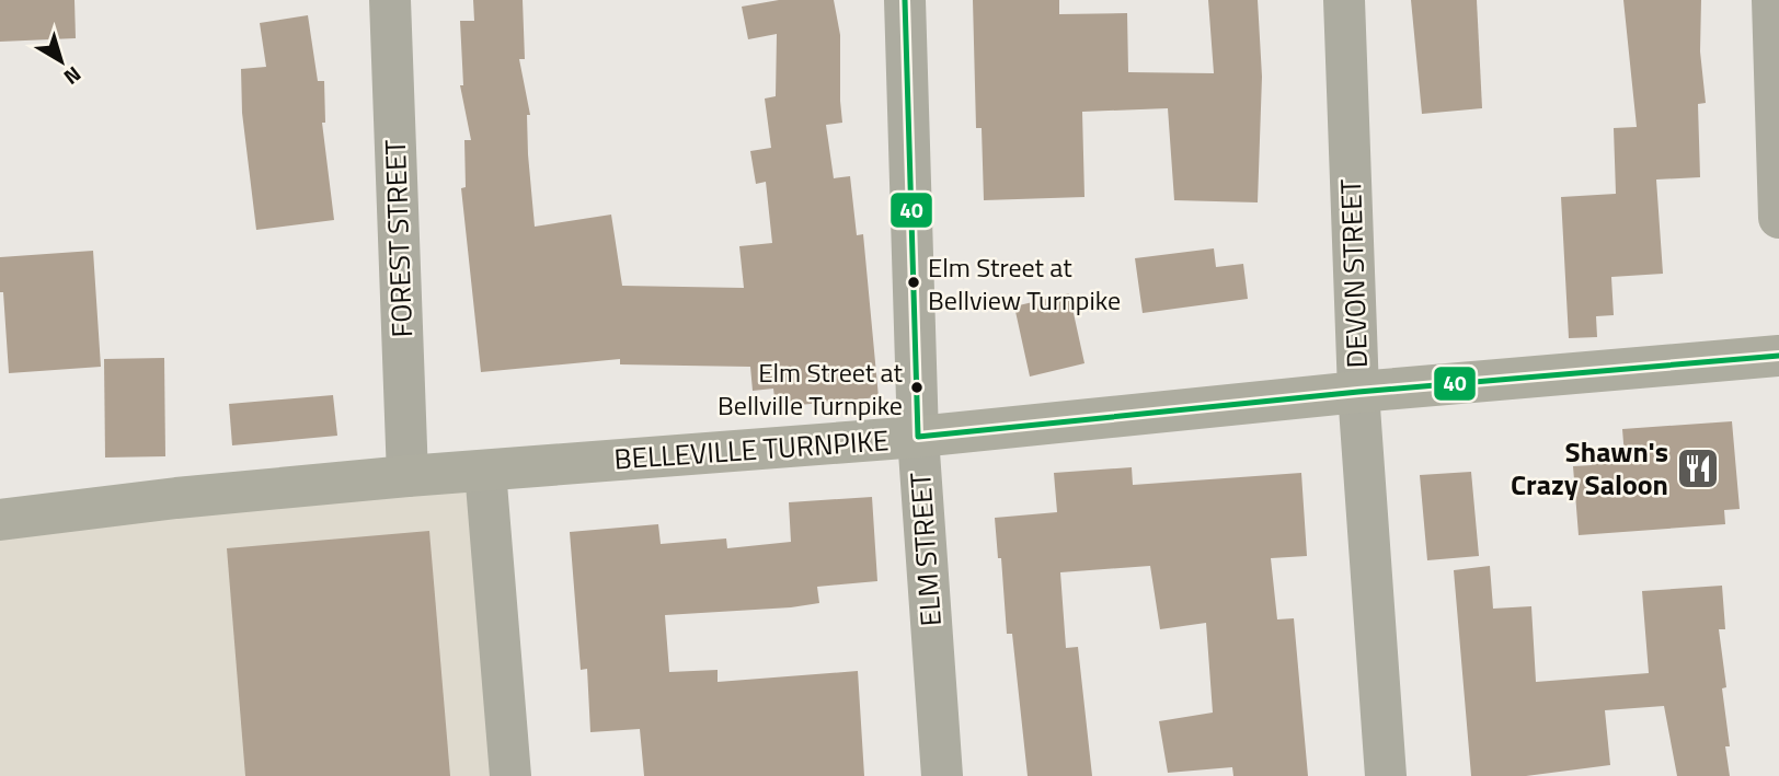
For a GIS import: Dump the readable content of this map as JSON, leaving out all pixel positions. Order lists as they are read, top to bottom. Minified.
{"streets":{"main road":["BELLEVILLE TURNPIKE"],"street":["FOREST STREET","DEVON STREET","ELM STREET"]},"crossings":[["FOREST STREET","BELLEVILLE TURNPIKE"],["DEVON STREET","BELLEVILLE TURNPIKE"],["BELLEVILLE TURNPIKE","ELM STREET"]],"places":{"other":["Elm Street at Bellview Turnpike","Elm Street at Bellville Turnpike"],"restaurant":["Shawn's Crazy Saloon"]},"lines":["transit line 40"],"north":"bottom right"}
